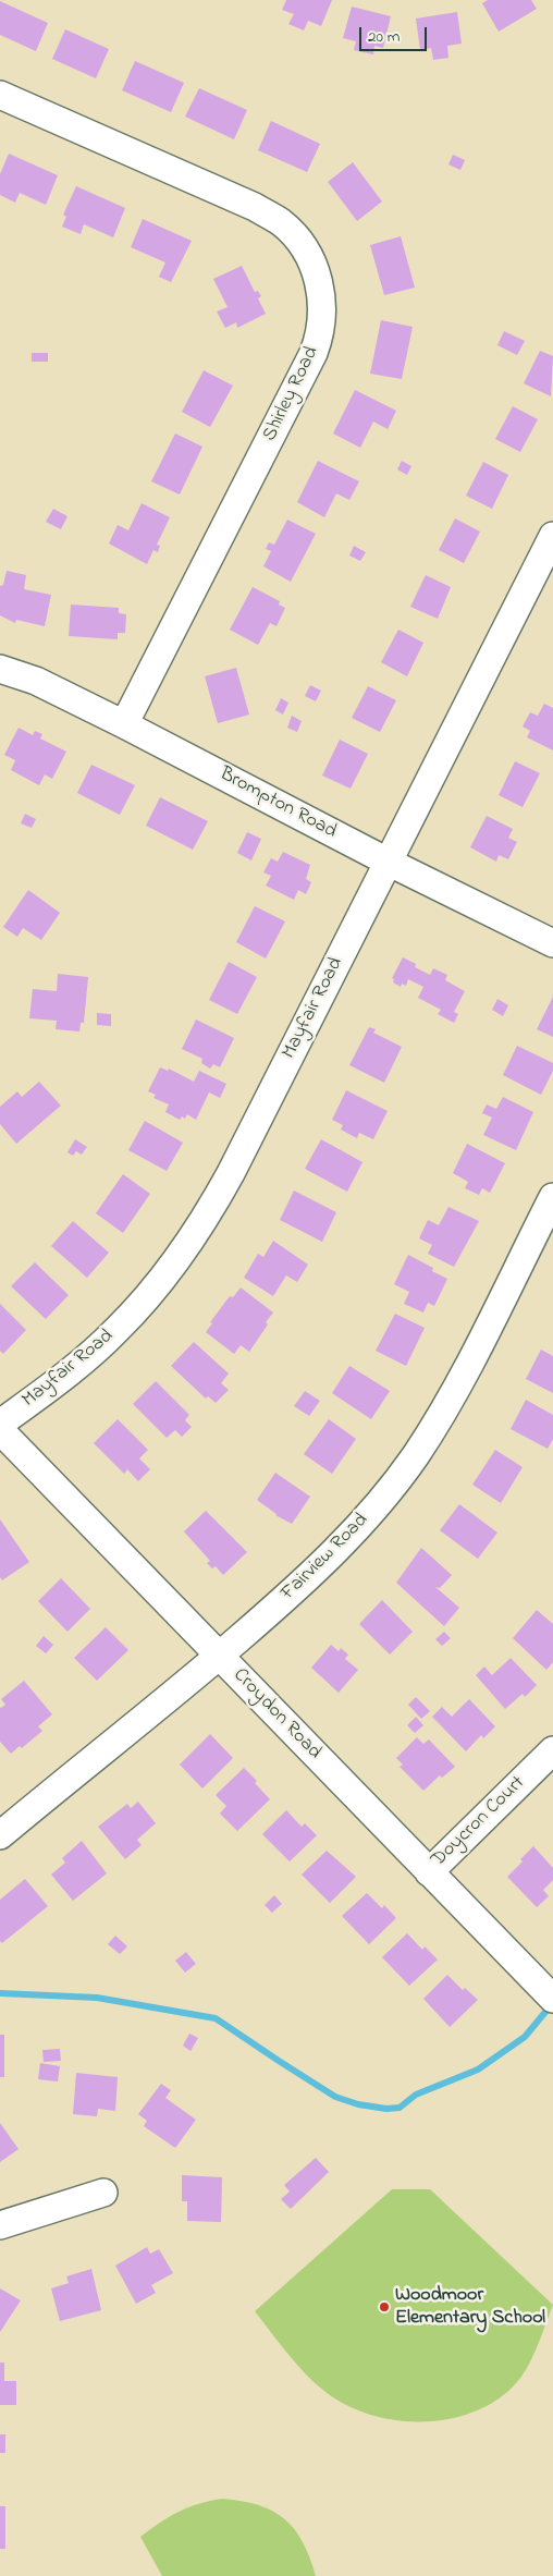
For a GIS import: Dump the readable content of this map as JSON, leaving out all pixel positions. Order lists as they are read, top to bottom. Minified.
{"streets":{"street":["Shirley Road","Brompton Road","Mayfair Road","Fairview Road","Croydon Road","Doycron Court"]},"crossings":[["Shirley Road","Brompton Road"],["Brompton Road","Mayfair Road"],["Fairview Road","Croydon Road"],["Croydon Road","Doycron Court"]],"places":["Woodmoor Elementary School"],"scale_bar":"20 m"}
